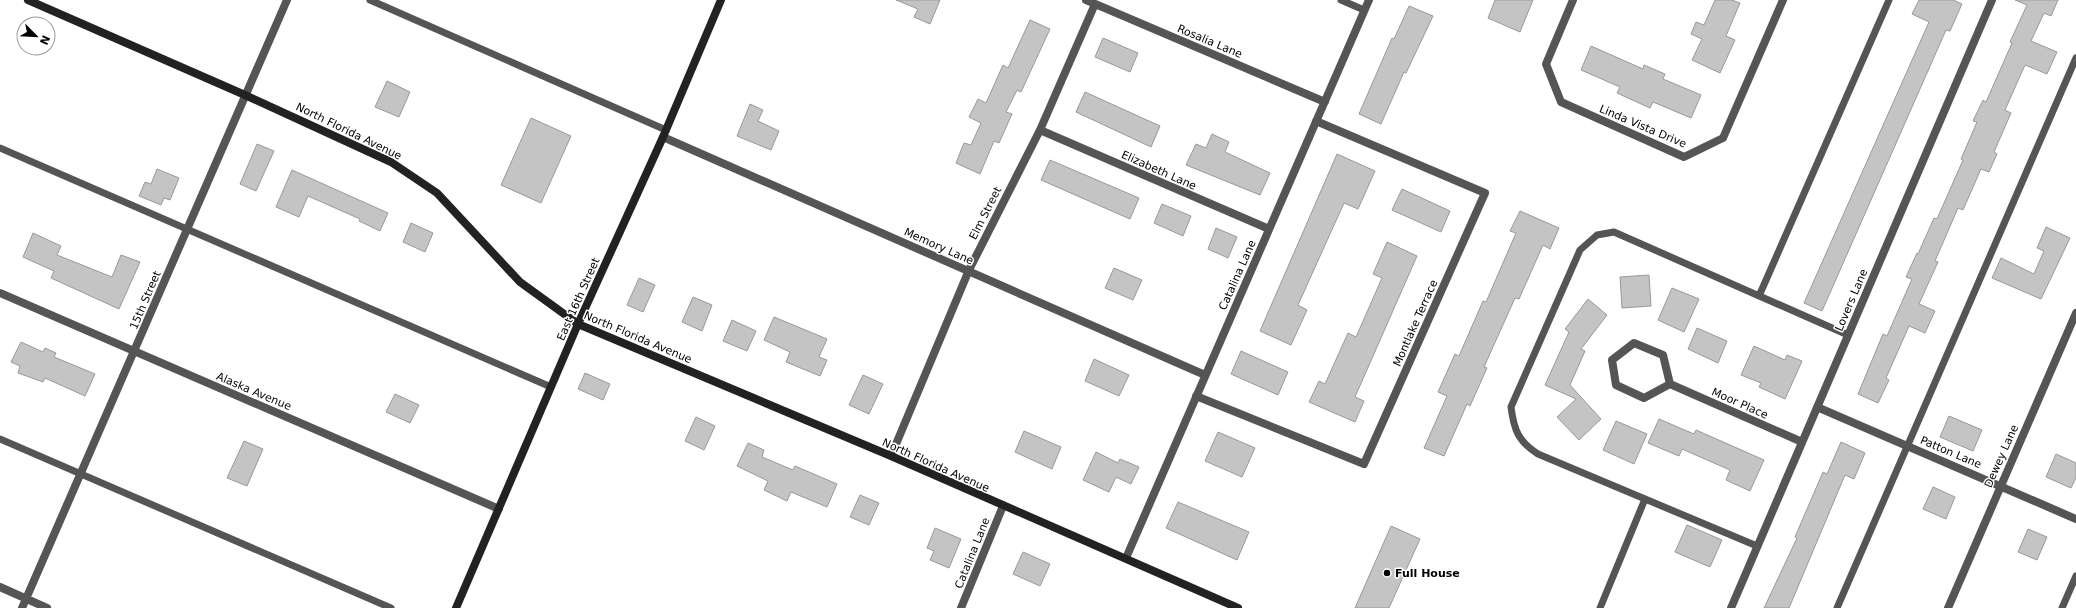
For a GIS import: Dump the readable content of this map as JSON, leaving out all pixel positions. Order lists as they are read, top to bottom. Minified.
{"streets":{"main road":["North Florida Avenue","East 16th Street"],"street":["Rosalia Lane","Linda Vista Drive","Elizabeth Lane","Elm Street","Memory Lane","Catalina Lane","15th Street","Lovers Lane","Montlake Terrace","Alaska Avenue","Moor Place","Patton Lane","Dewey Lane"]},"crossings":[["Rosalia Lane","Elm Street"],["Rosalia Lane","Catalina Lane"],["North Florida Avenue","Elm Street"],["North Florida Avenue","Catalina Lane"],["North Florida Avenue","East 16th Street"],["North Florida Avenue","15th Street"],["Elizabeth Lane","Elm Street"],["Elizabeth Lane","Catalina Lane"],["Elm Street","Memory Lane"],["Memory Lane","Catalina Lane"],["Memory Lane","East 16th Street"],["Catalina Lane","Montlake Terrace"],["East 16th Street","Alaska Avenue"],["15th Street","Alaska Avenue"],["Lovers Lane","Moor Place"],["Lovers Lane","Patton Lane"],["Patton Lane","Dewey Lane"]],"places":["Full House"],"north":"bottom right"}
